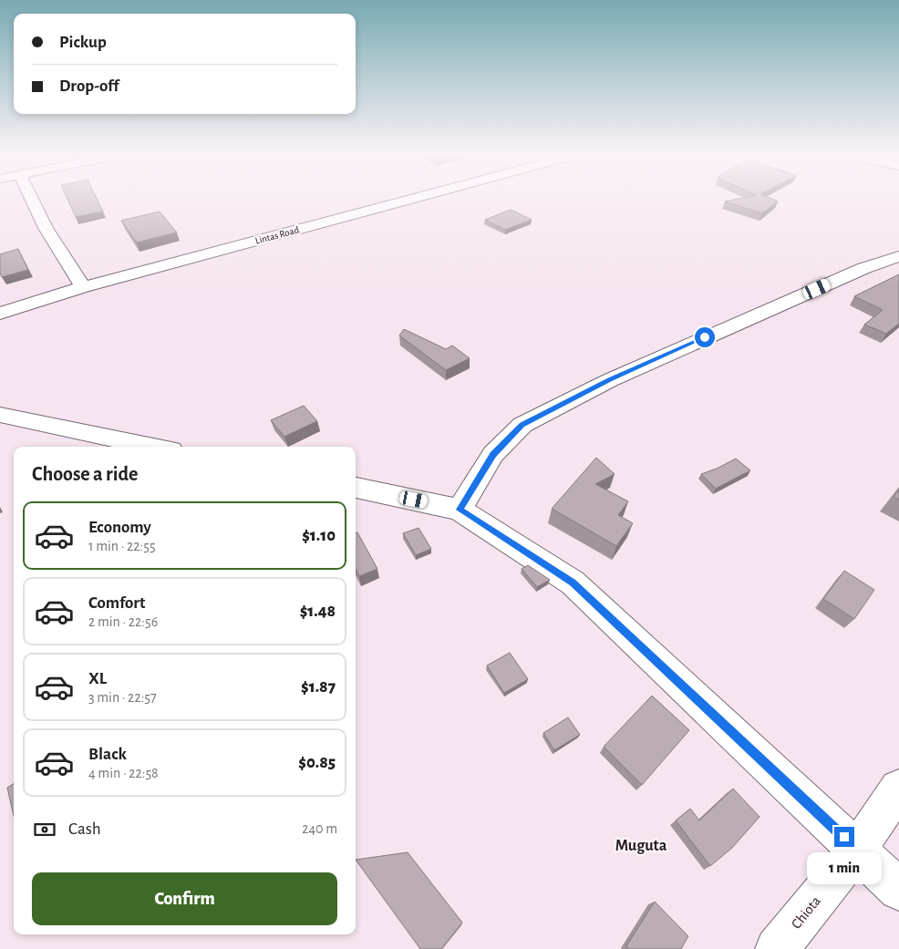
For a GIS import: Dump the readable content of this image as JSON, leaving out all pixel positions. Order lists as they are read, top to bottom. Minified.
{"streets":{"street":["Lintas Road","Chiota"]},"districts":["Muguta"],"page":{"banner":["Pickup","Drop-off"],"heading":"Choose a ride","list":[{"name":"Economy","note":"1 min · 22:55","value":"$1.10"},{"name":"Comfort","note":"2 min · 22:56","value":"$1.48"},{"name":"XL","note":"3 min · 22:57","value":"$1.87"},{"name":"Black","note":"4 min · 22:58","value":"$0.85"}],"pay":["Cash","240 m"],"bubble":"1 min","buttons":"Confirm"}}
